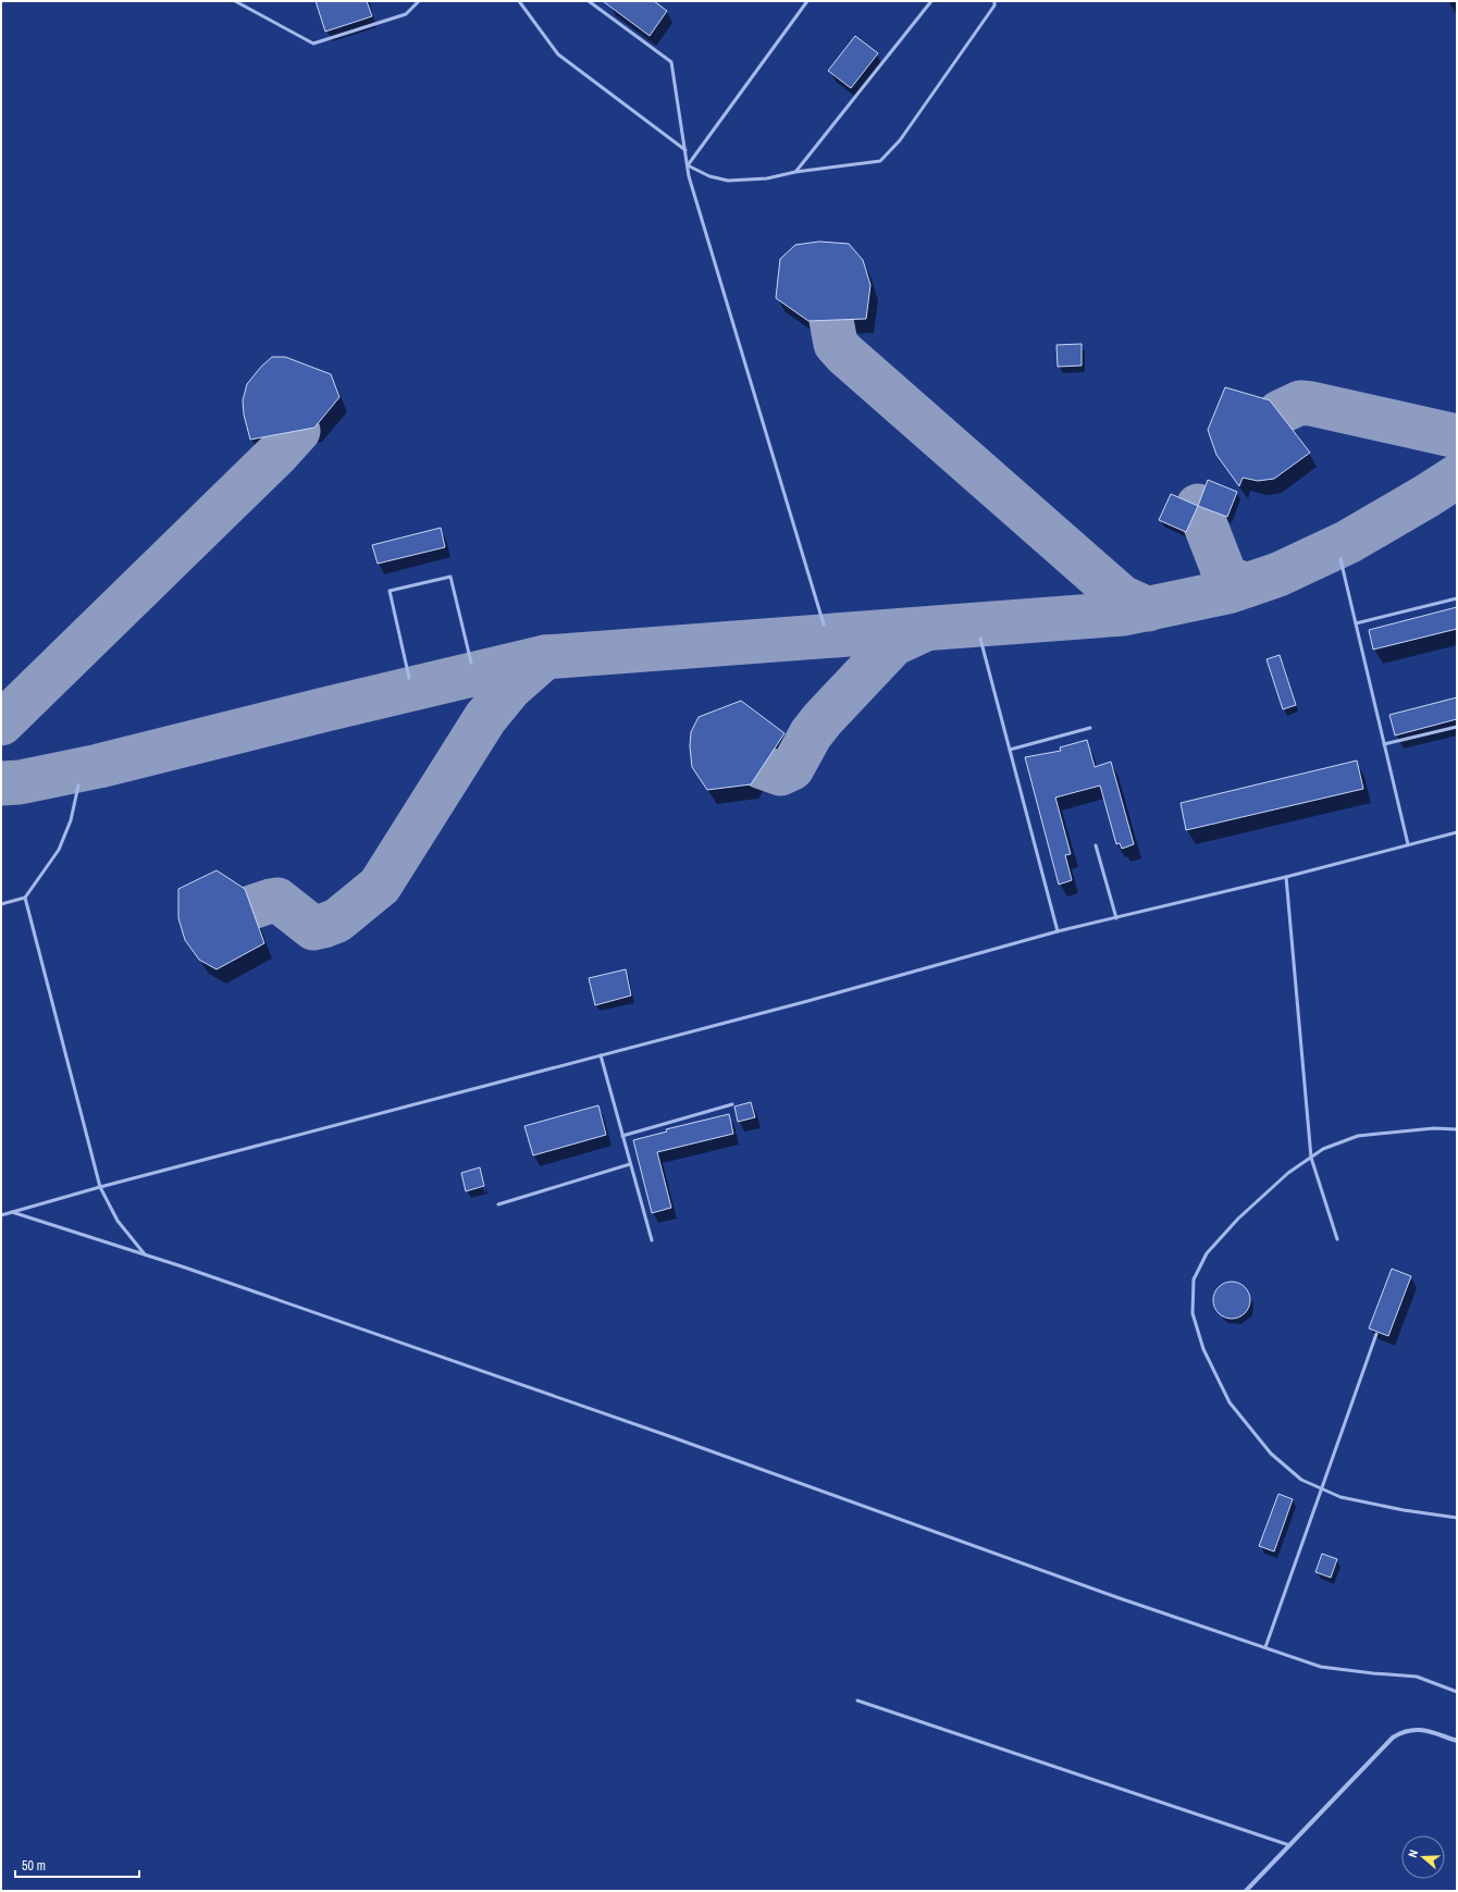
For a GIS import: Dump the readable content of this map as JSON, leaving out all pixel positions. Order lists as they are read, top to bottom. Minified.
{"scale_bar":"50 m","north":"left"}
